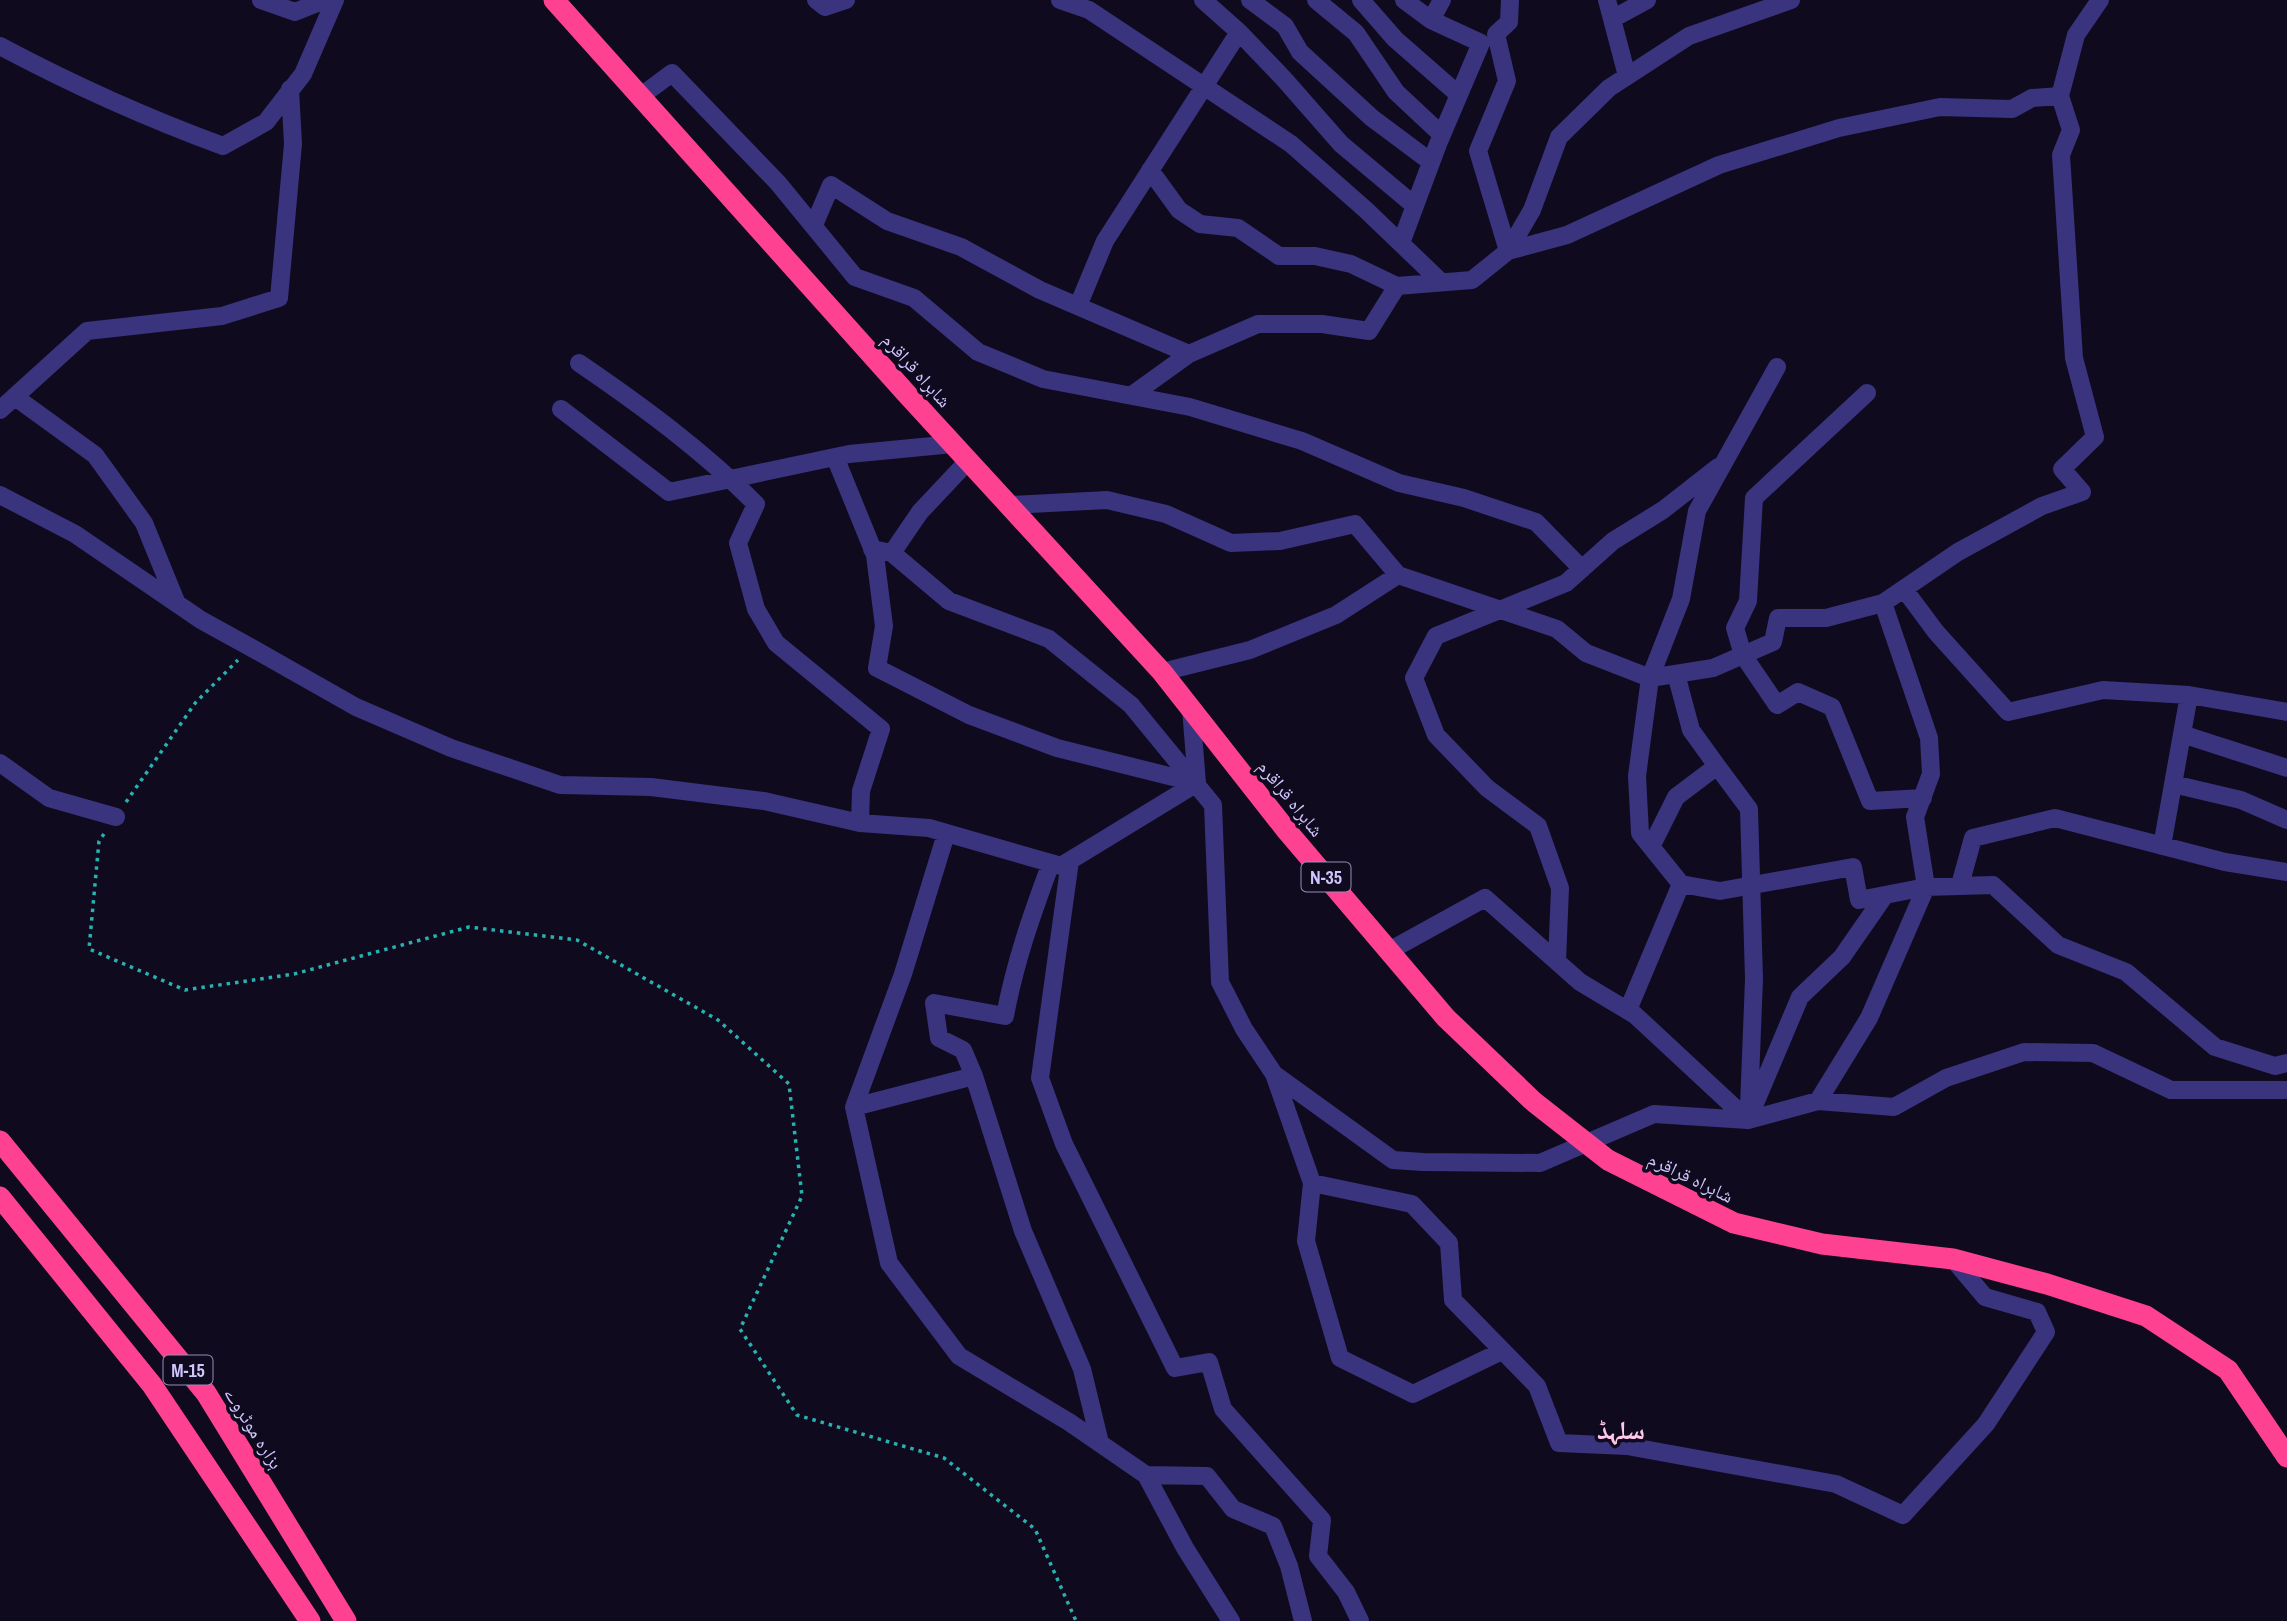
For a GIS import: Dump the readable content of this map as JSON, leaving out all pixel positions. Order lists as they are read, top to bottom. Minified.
{"streets":{"highway":["شاہراہ قراقرم","N-35","M-15","ہزارہ موٹروے"]},"districts":["سلہڈ"]}
